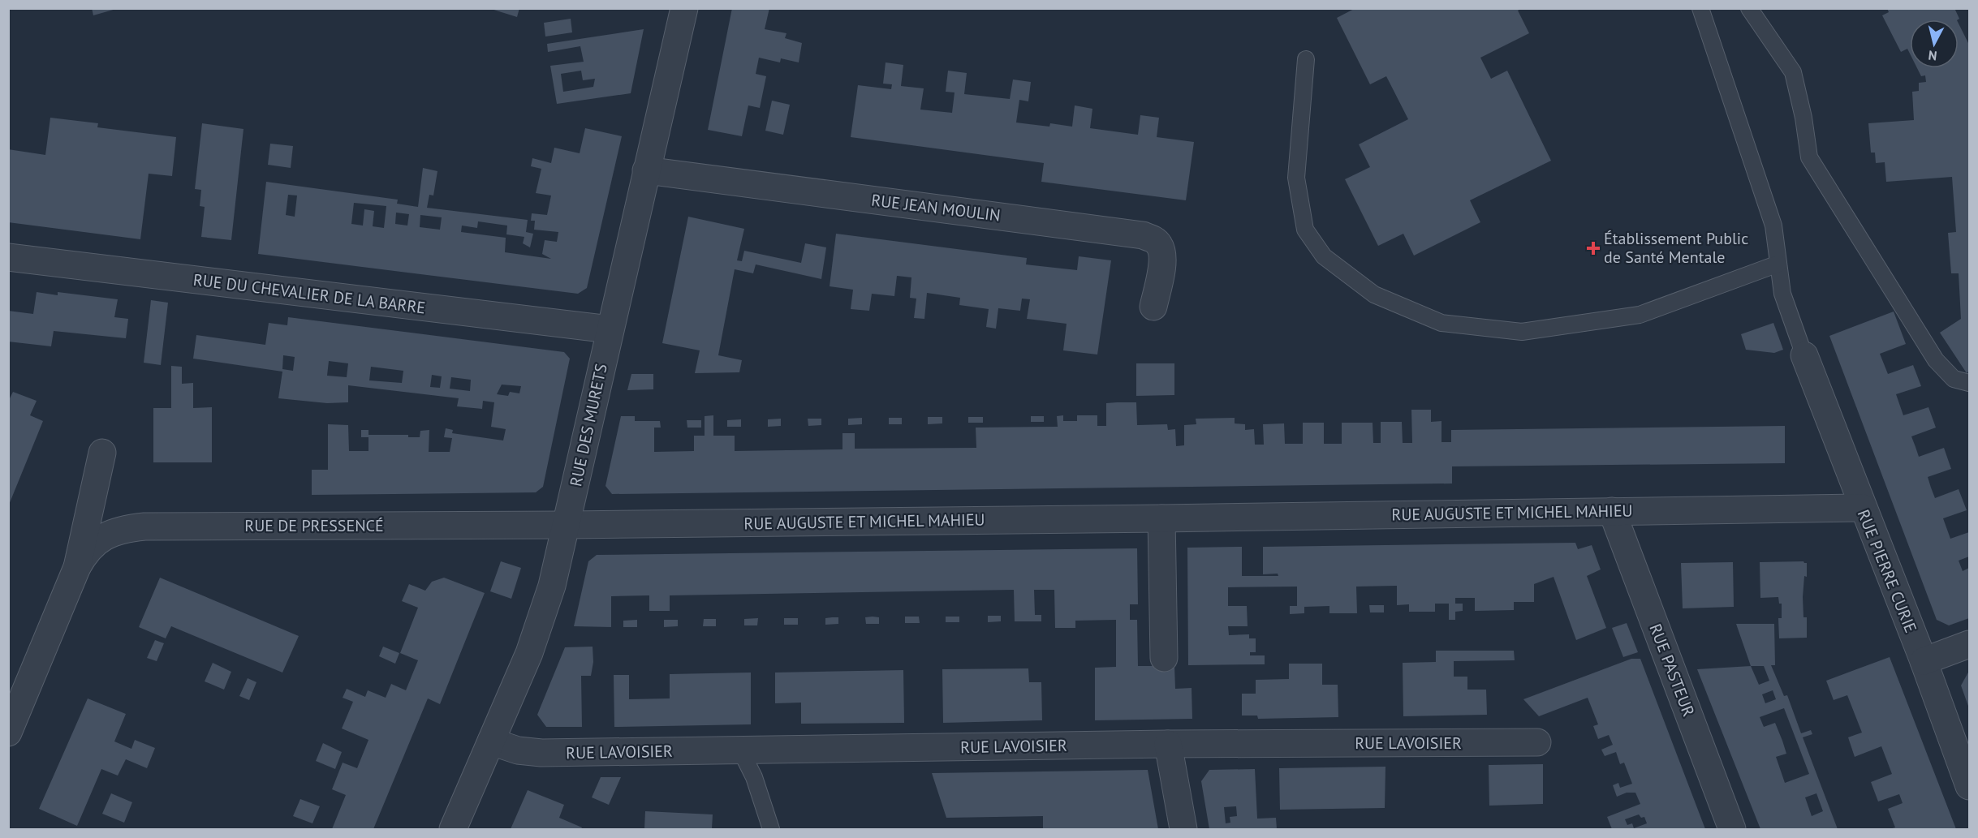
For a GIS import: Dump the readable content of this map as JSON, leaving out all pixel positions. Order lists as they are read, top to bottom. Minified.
{"streets":{"street":["RUE JEAN MOULIN","RUE DU CHEVALIER DE LA BARRE","RUE DES MURETS","RUE AUGUSTE ET MICHEL MAHIEU","RUE DE PRESSENCÉ","RUE PIERRE CURIE","RUE PASTEUR","RUE LAVOISIER"]},"crossings":[["RUE JEAN MOULIN","RUE DES MURETS"],["RUE DU CHEVALIER DE LA BARRE","RUE DES MURETS"],["RUE DES MURETS","RUE AUGUSTE ET MICHEL MAHIEU"],["RUE DES MURETS","RUE DE PRESSENCÉ"],["RUE DES MURETS","RUE LAVOISIER"],["RUE AUGUSTE ET MICHEL MAHIEU","RUE DE PRESSENCÉ"],["RUE AUGUSTE ET MICHEL MAHIEU","RUE PIERRE CURIE"],["RUE AUGUSTE ET MICHEL MAHIEU","RUE PASTEUR"]],"places":{"health":["Établissement Public de Santé Mentale"]},"north":"bottom"}
